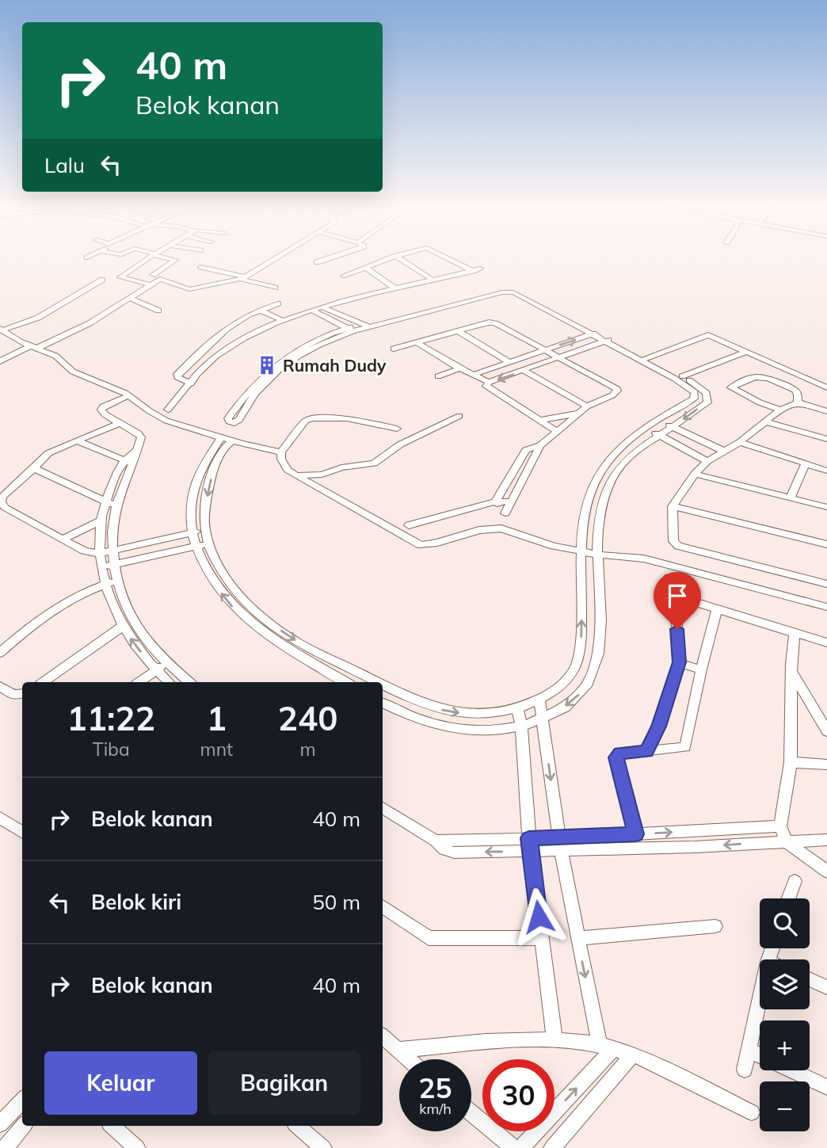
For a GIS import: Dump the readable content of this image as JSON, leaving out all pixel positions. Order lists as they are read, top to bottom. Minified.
{"places":{"building":["Rumah Dudy"]},"page":{"turn":["40 m","Belok kanan"],"then":"Lalu","eta":["11:22","Tiba","1","mnt","240","m"],"list":[{"name":"Belok kanan","value":"40 m"},{"name":"Belok kiri","value":"50 m"},{"name":"Belok kanan","value":"40 m"}],"map_buttons":["+","−"],"buttons":["Keluar","Bagikan"],"speed":"25 km/h","limit":"30"}}
